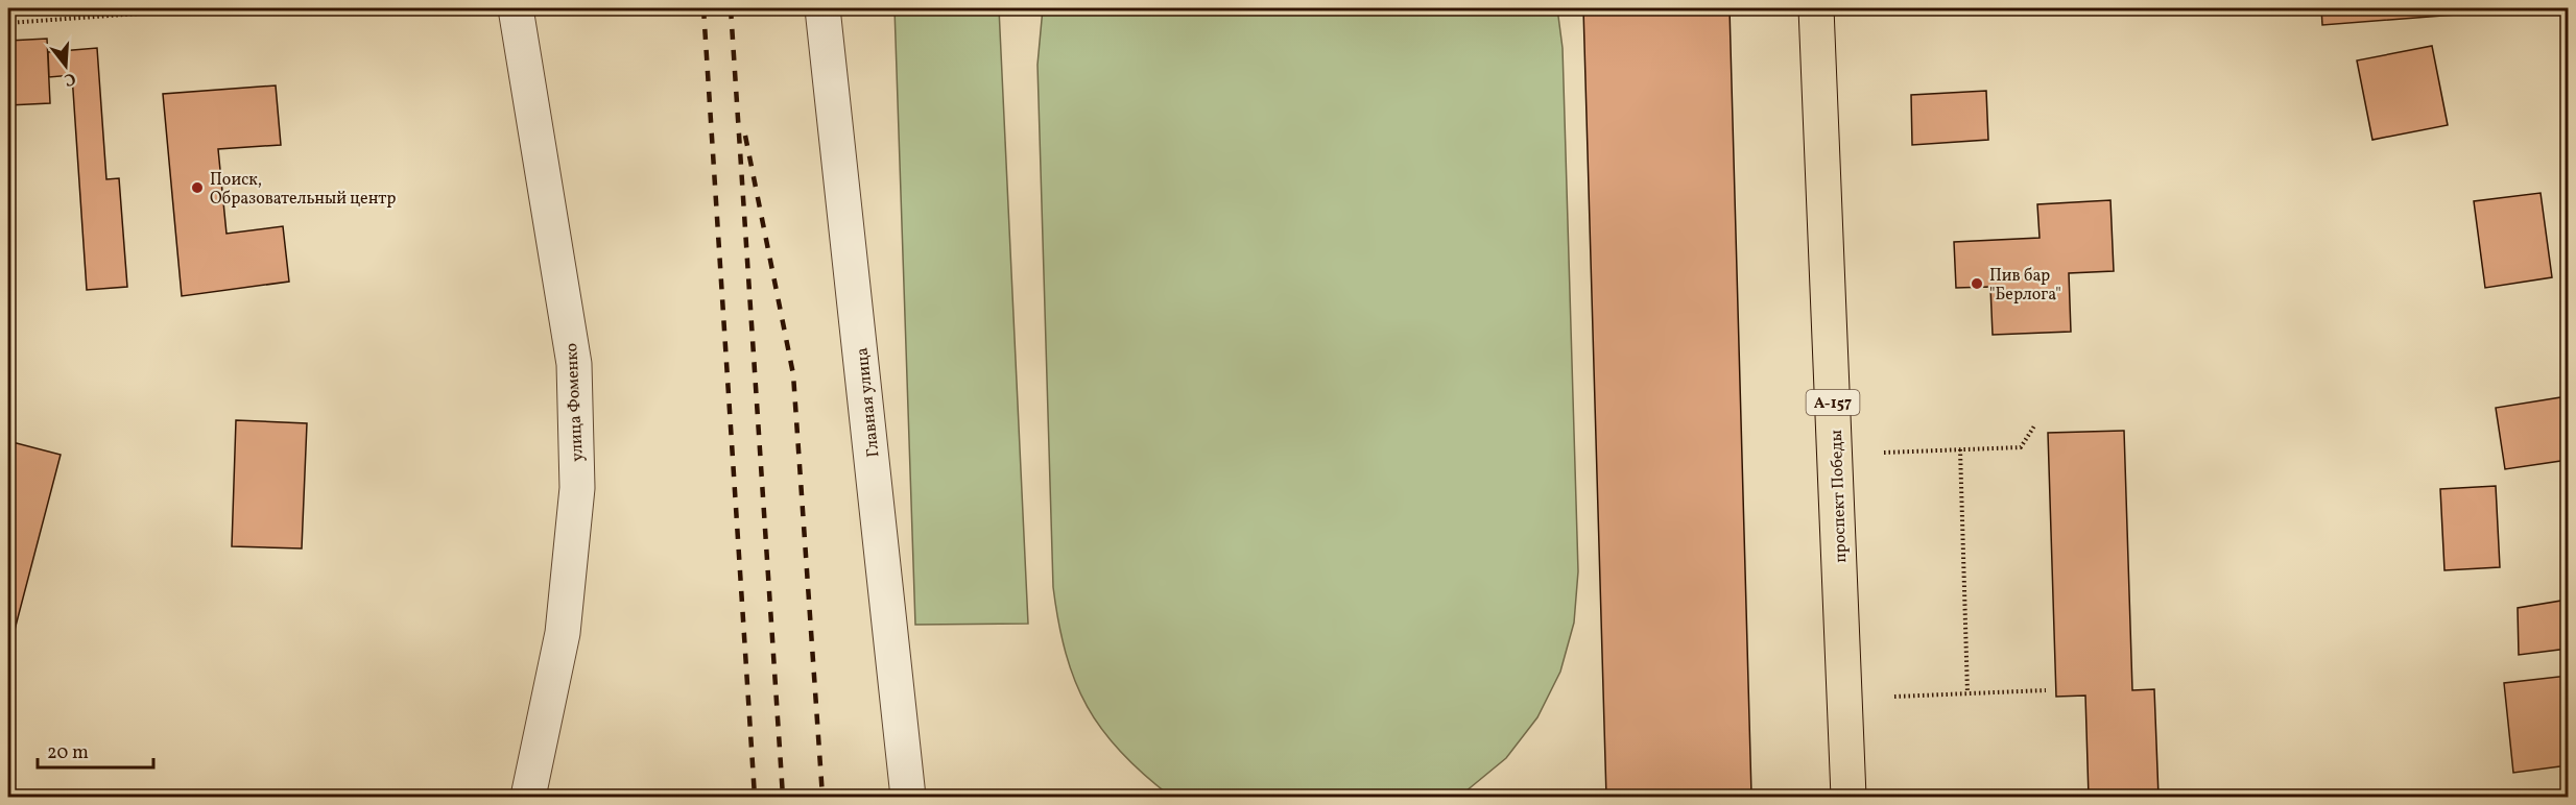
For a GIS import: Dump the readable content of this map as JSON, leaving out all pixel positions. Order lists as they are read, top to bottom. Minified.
{"streets":{"main road":["А-157","проспект Победы"],"street":["улица Фоменко","Главная улица"]},"places":["Поиск, Образовательный центр","Пив бар \"Берлога\""],"scale_bar":"20 m","north":"bottom"}
